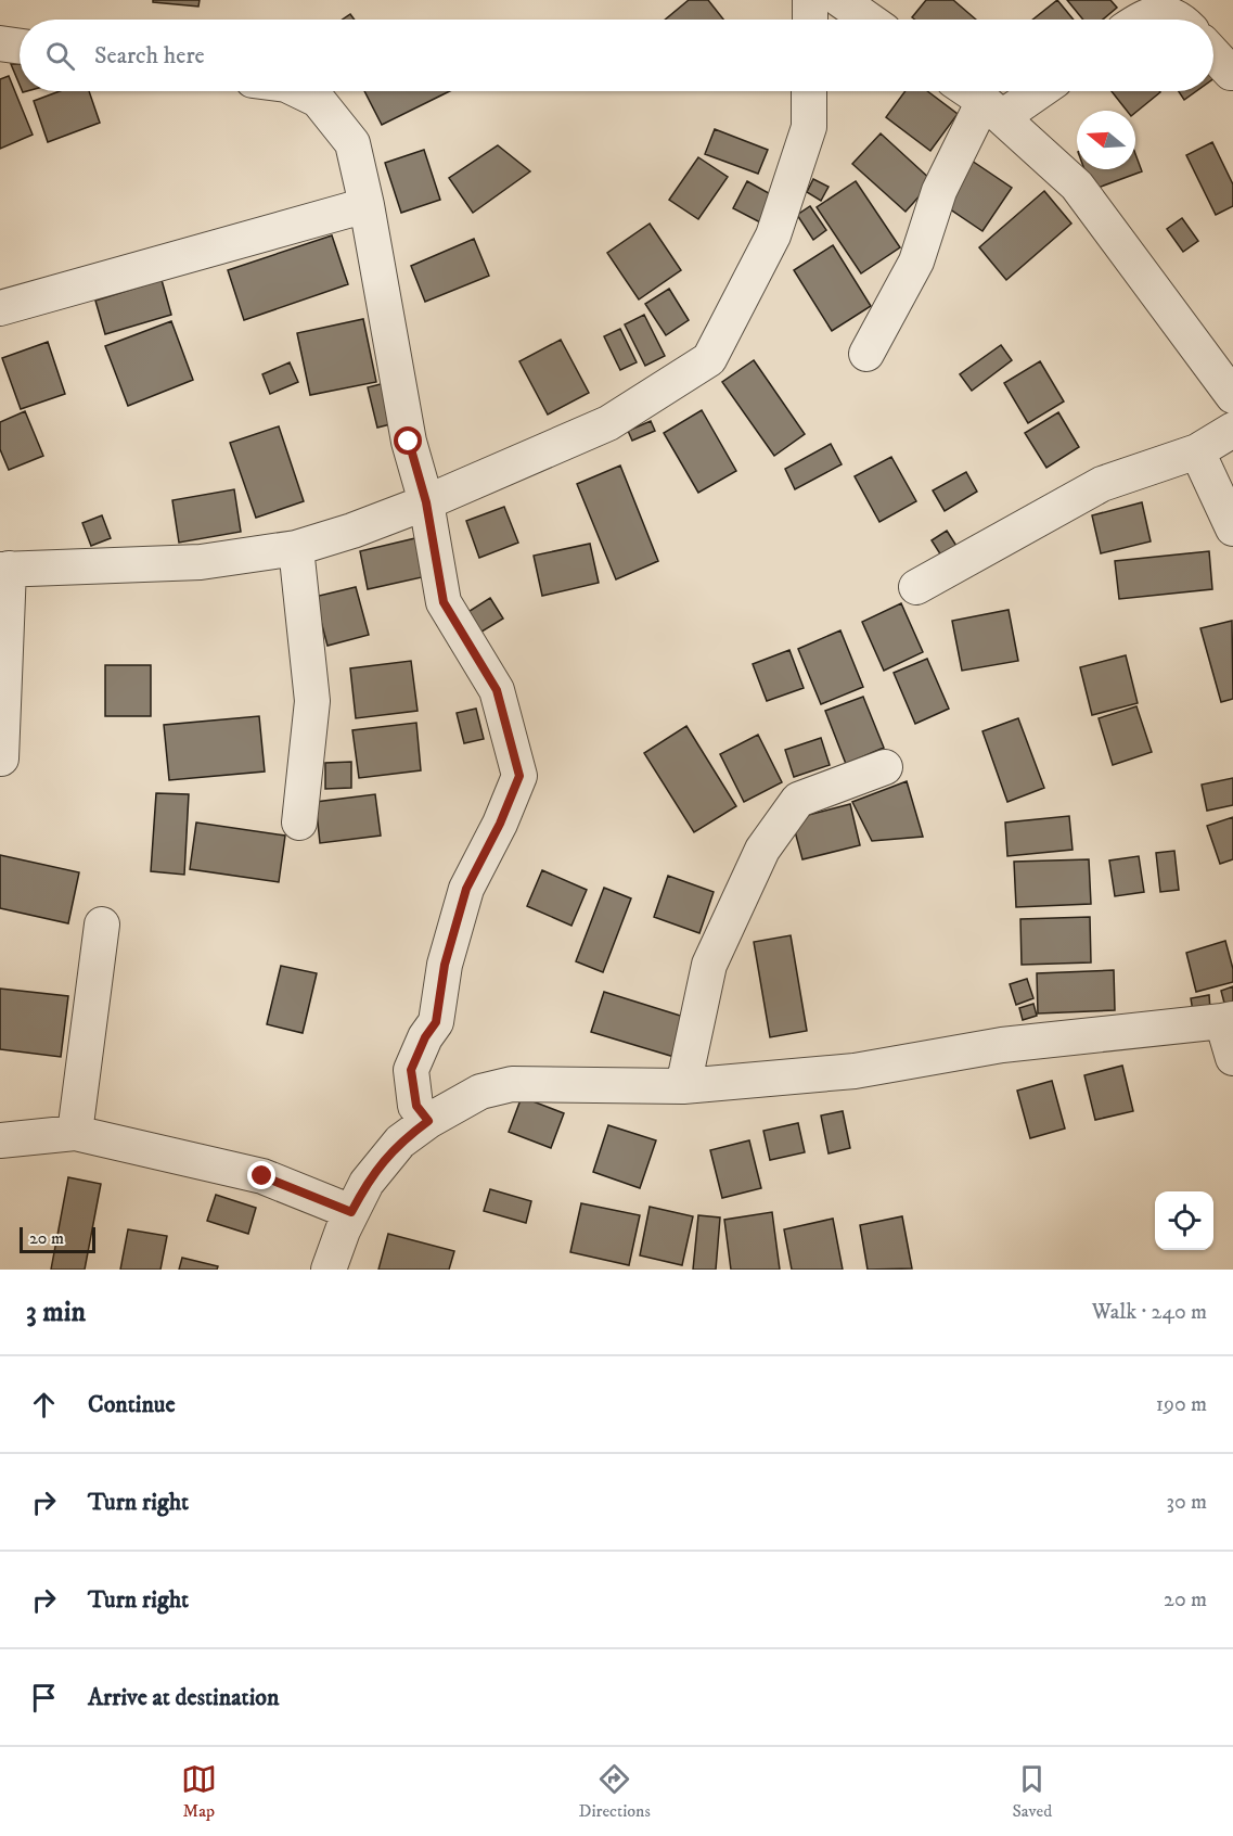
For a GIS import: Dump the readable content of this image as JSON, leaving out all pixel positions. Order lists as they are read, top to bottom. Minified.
{"scale_bar":"20 m","north":"left","page":{"search":"Search here","scale":"20 m","heading":["3 min","Walk · 240 m"],"list":[["Continue","190 m"],["Turn right","30 m"],["Turn right","20 m"],"Arrive at destination"],"nav":["Map","Directions","Saved"]}}
